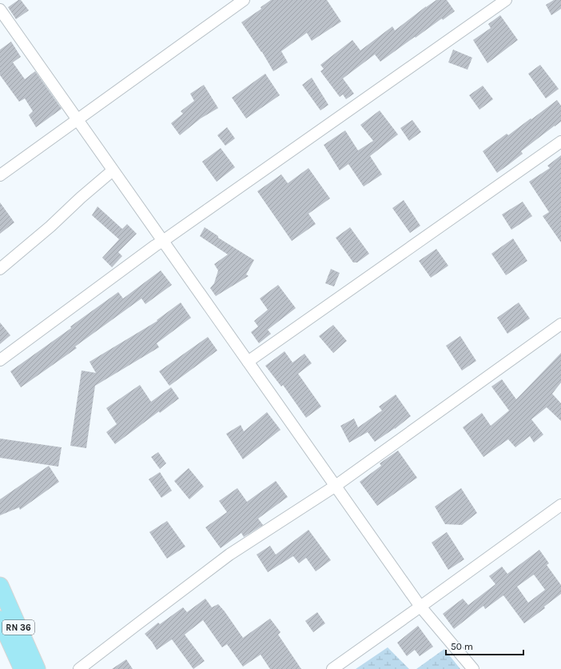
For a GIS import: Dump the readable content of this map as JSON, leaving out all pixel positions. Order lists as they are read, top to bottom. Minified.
{"streets":{"main road":["RN 36"]},"scale_bar":"50 m"}
